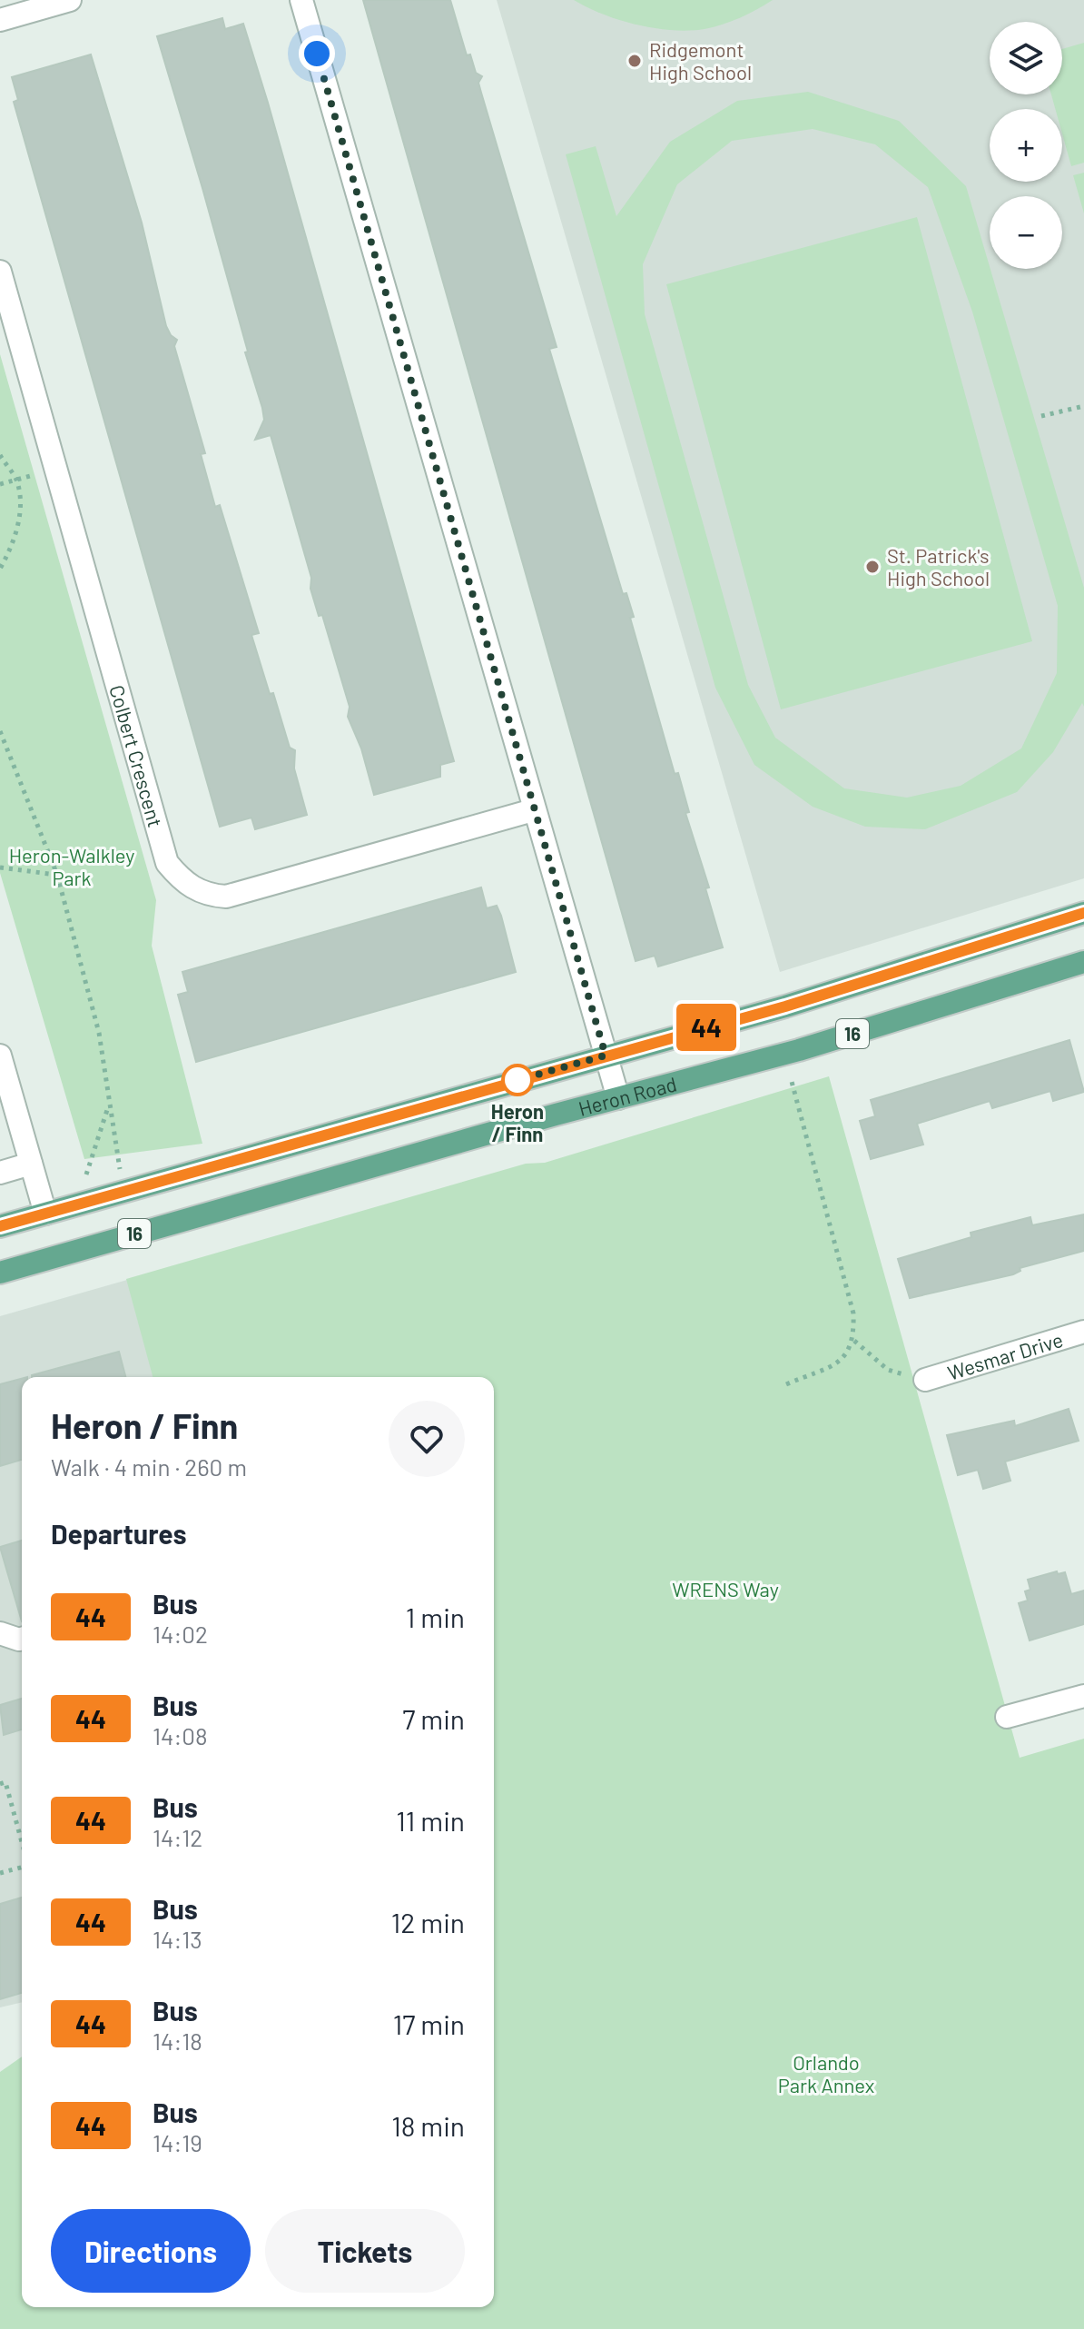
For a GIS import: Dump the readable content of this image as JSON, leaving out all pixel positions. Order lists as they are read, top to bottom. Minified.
{"streets":{"main road":["16","Heron Road"],"street":["Colbert Crescent","Wesmar Drive"]},"parks":["Heron-Walkley Park","WRENS Way","Orlando Park Annex"],"places":["Ridgemont High School","St. Patrick's High School","Heron / Finn"],"lines":["bus line 44"],"page":{"on_map":"44","map_buttons":["+","−"],"heading":[["Heron / Finn","Walk · 4 min · 260 m"],"Departures"],"list":[{"mark":"44","name":"Bus","note":"14:02","value":"1 min"},{"mark":"44","name":"Bus","note":"14:08","value":"7 min"},{"mark":"44","name":"Bus","note":"14:12","value":"11 min"},{"mark":"44","name":"Bus","note":"14:13","value":"12 min"},{"mark":"44","name":"Bus","note":"14:18","value":"17 min"},{"mark":"44","name":"Bus","note":"14:19","value":"18 min"}],"buttons":["Directions","Tickets"]}}
